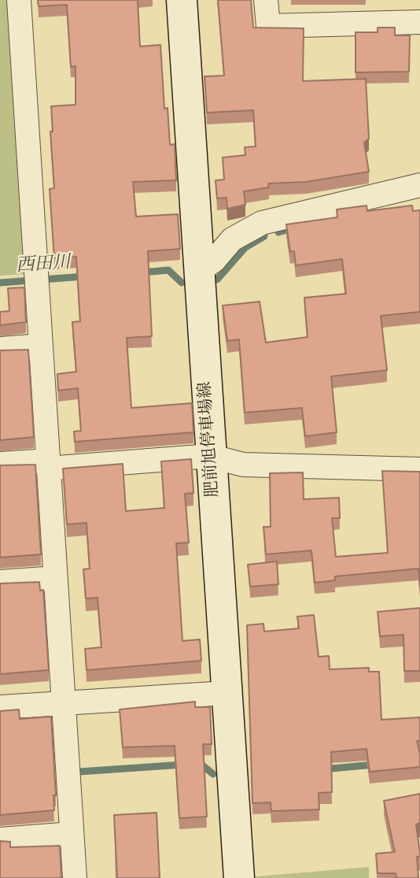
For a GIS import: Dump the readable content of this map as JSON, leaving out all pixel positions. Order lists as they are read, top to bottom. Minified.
{"streets":{"main road":["肥前旭停車場線"]},"water":["西田川"]}
